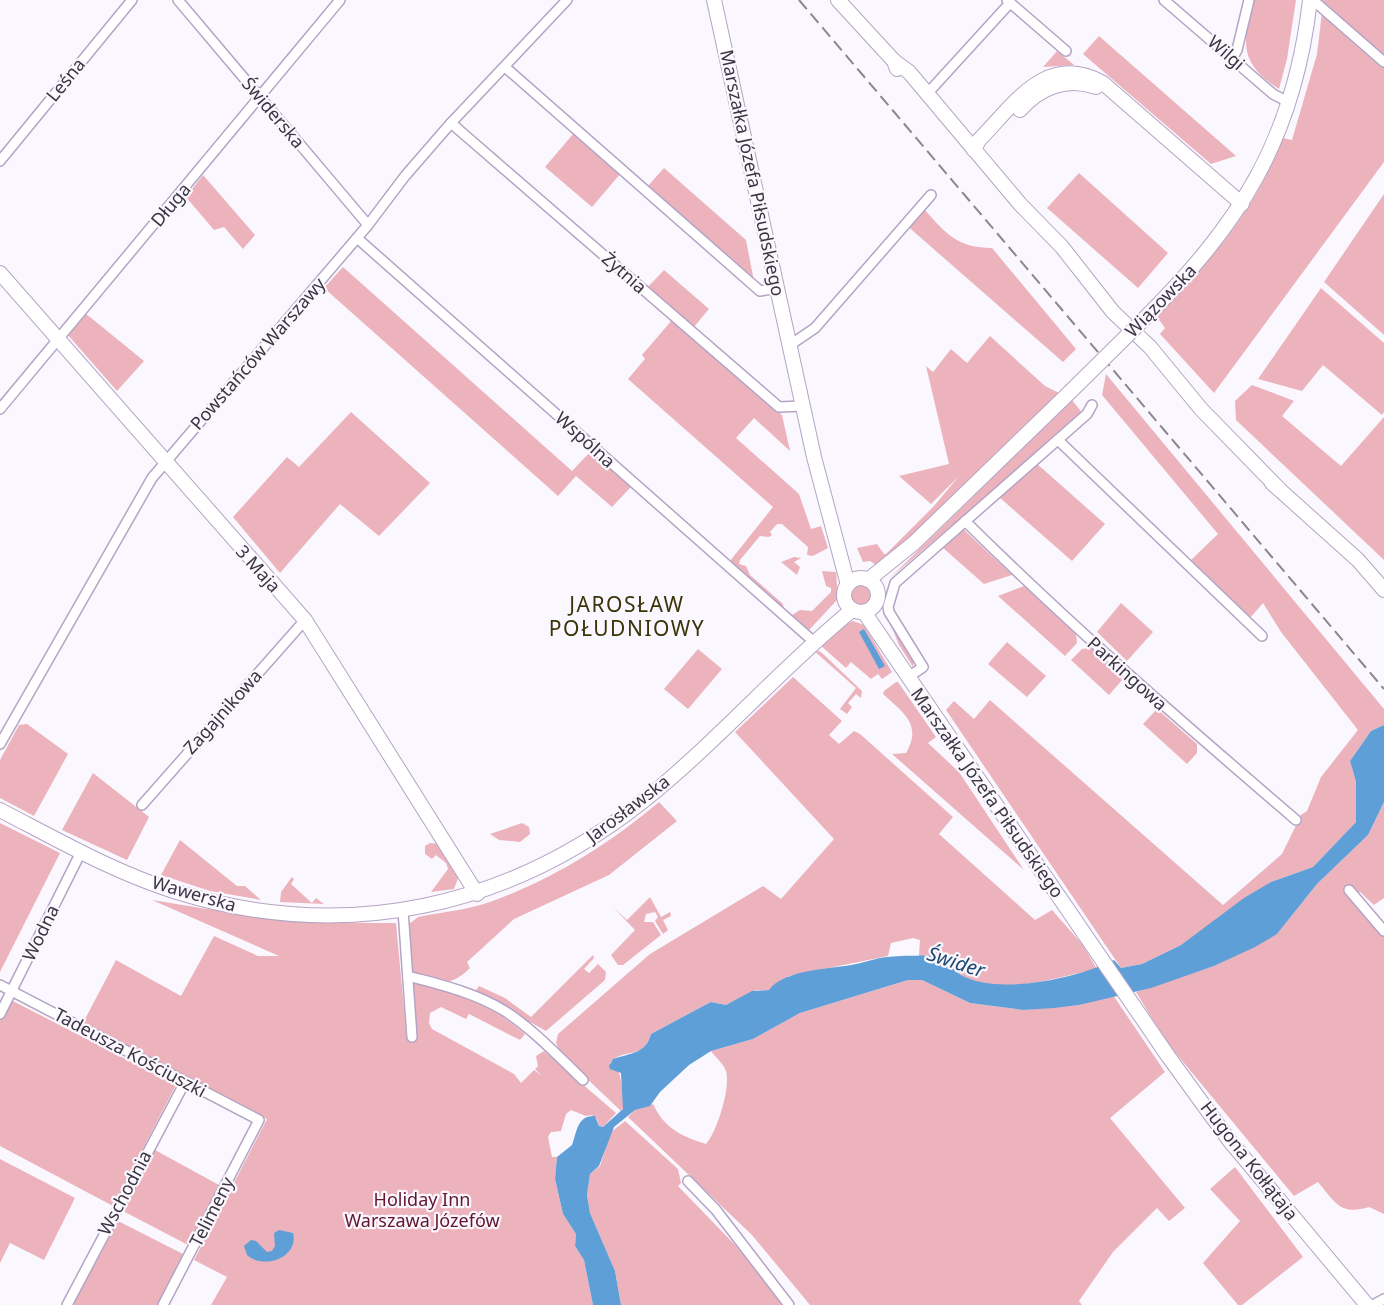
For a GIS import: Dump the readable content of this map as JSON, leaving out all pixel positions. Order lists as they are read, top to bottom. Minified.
{"streets":{"main road":["Marszałka Józefa Piłsudskiego","Wiązowska","3 Maja","Jarosławska","Wawerska","Hugona Kołłątaja"],"street":["Wilgi","Leśna","Świderska","Długa","Żytnia","Powstańców Warszawy","Wspólna","Parkingowa","Zagajnikowa","Wodna","Tadeusza Kościuszki","Wschodnia","Telimeny"]},"crossings":[["Wilgi","Wiązowska"],["Świderska","Długa"],["Świderska","Powstańców Warszawy"],["Marszałka Józefa Piłsudskiego","Żytnia"],["Marszałka Józefa Piłsudskiego","Wiązowska"],["Marszałka Józefa Piłsudskiego","Jarosławska"],["Marszałka Józefa Piłsudskiego","Hugona Kołłątaja"],["Długa","3 Maja"],["Żytnia","Powstańców Warszawy"],["Powstańców Warszawy","Wspólna"],["Powstańców Warszawy","3 Maja"],["Wspólna","Jarosławska"],["3 Maja","Zagajnikowa"],["3 Maja","Jarosławska"],["Jarosławska","Wawerska"],["Wawerska","Wodna"],["Wodna","Tadeusza Kościuszki"],["Tadeusza Kościuszki","Wschodnia"],["Tadeusza Kościuszki","Telimeny"]],"districts":["JAROSŁAW POŁUDNIOWY"],"water":["Świder"],"parks":["Holiday Inn Warszawa Józefów"]}
